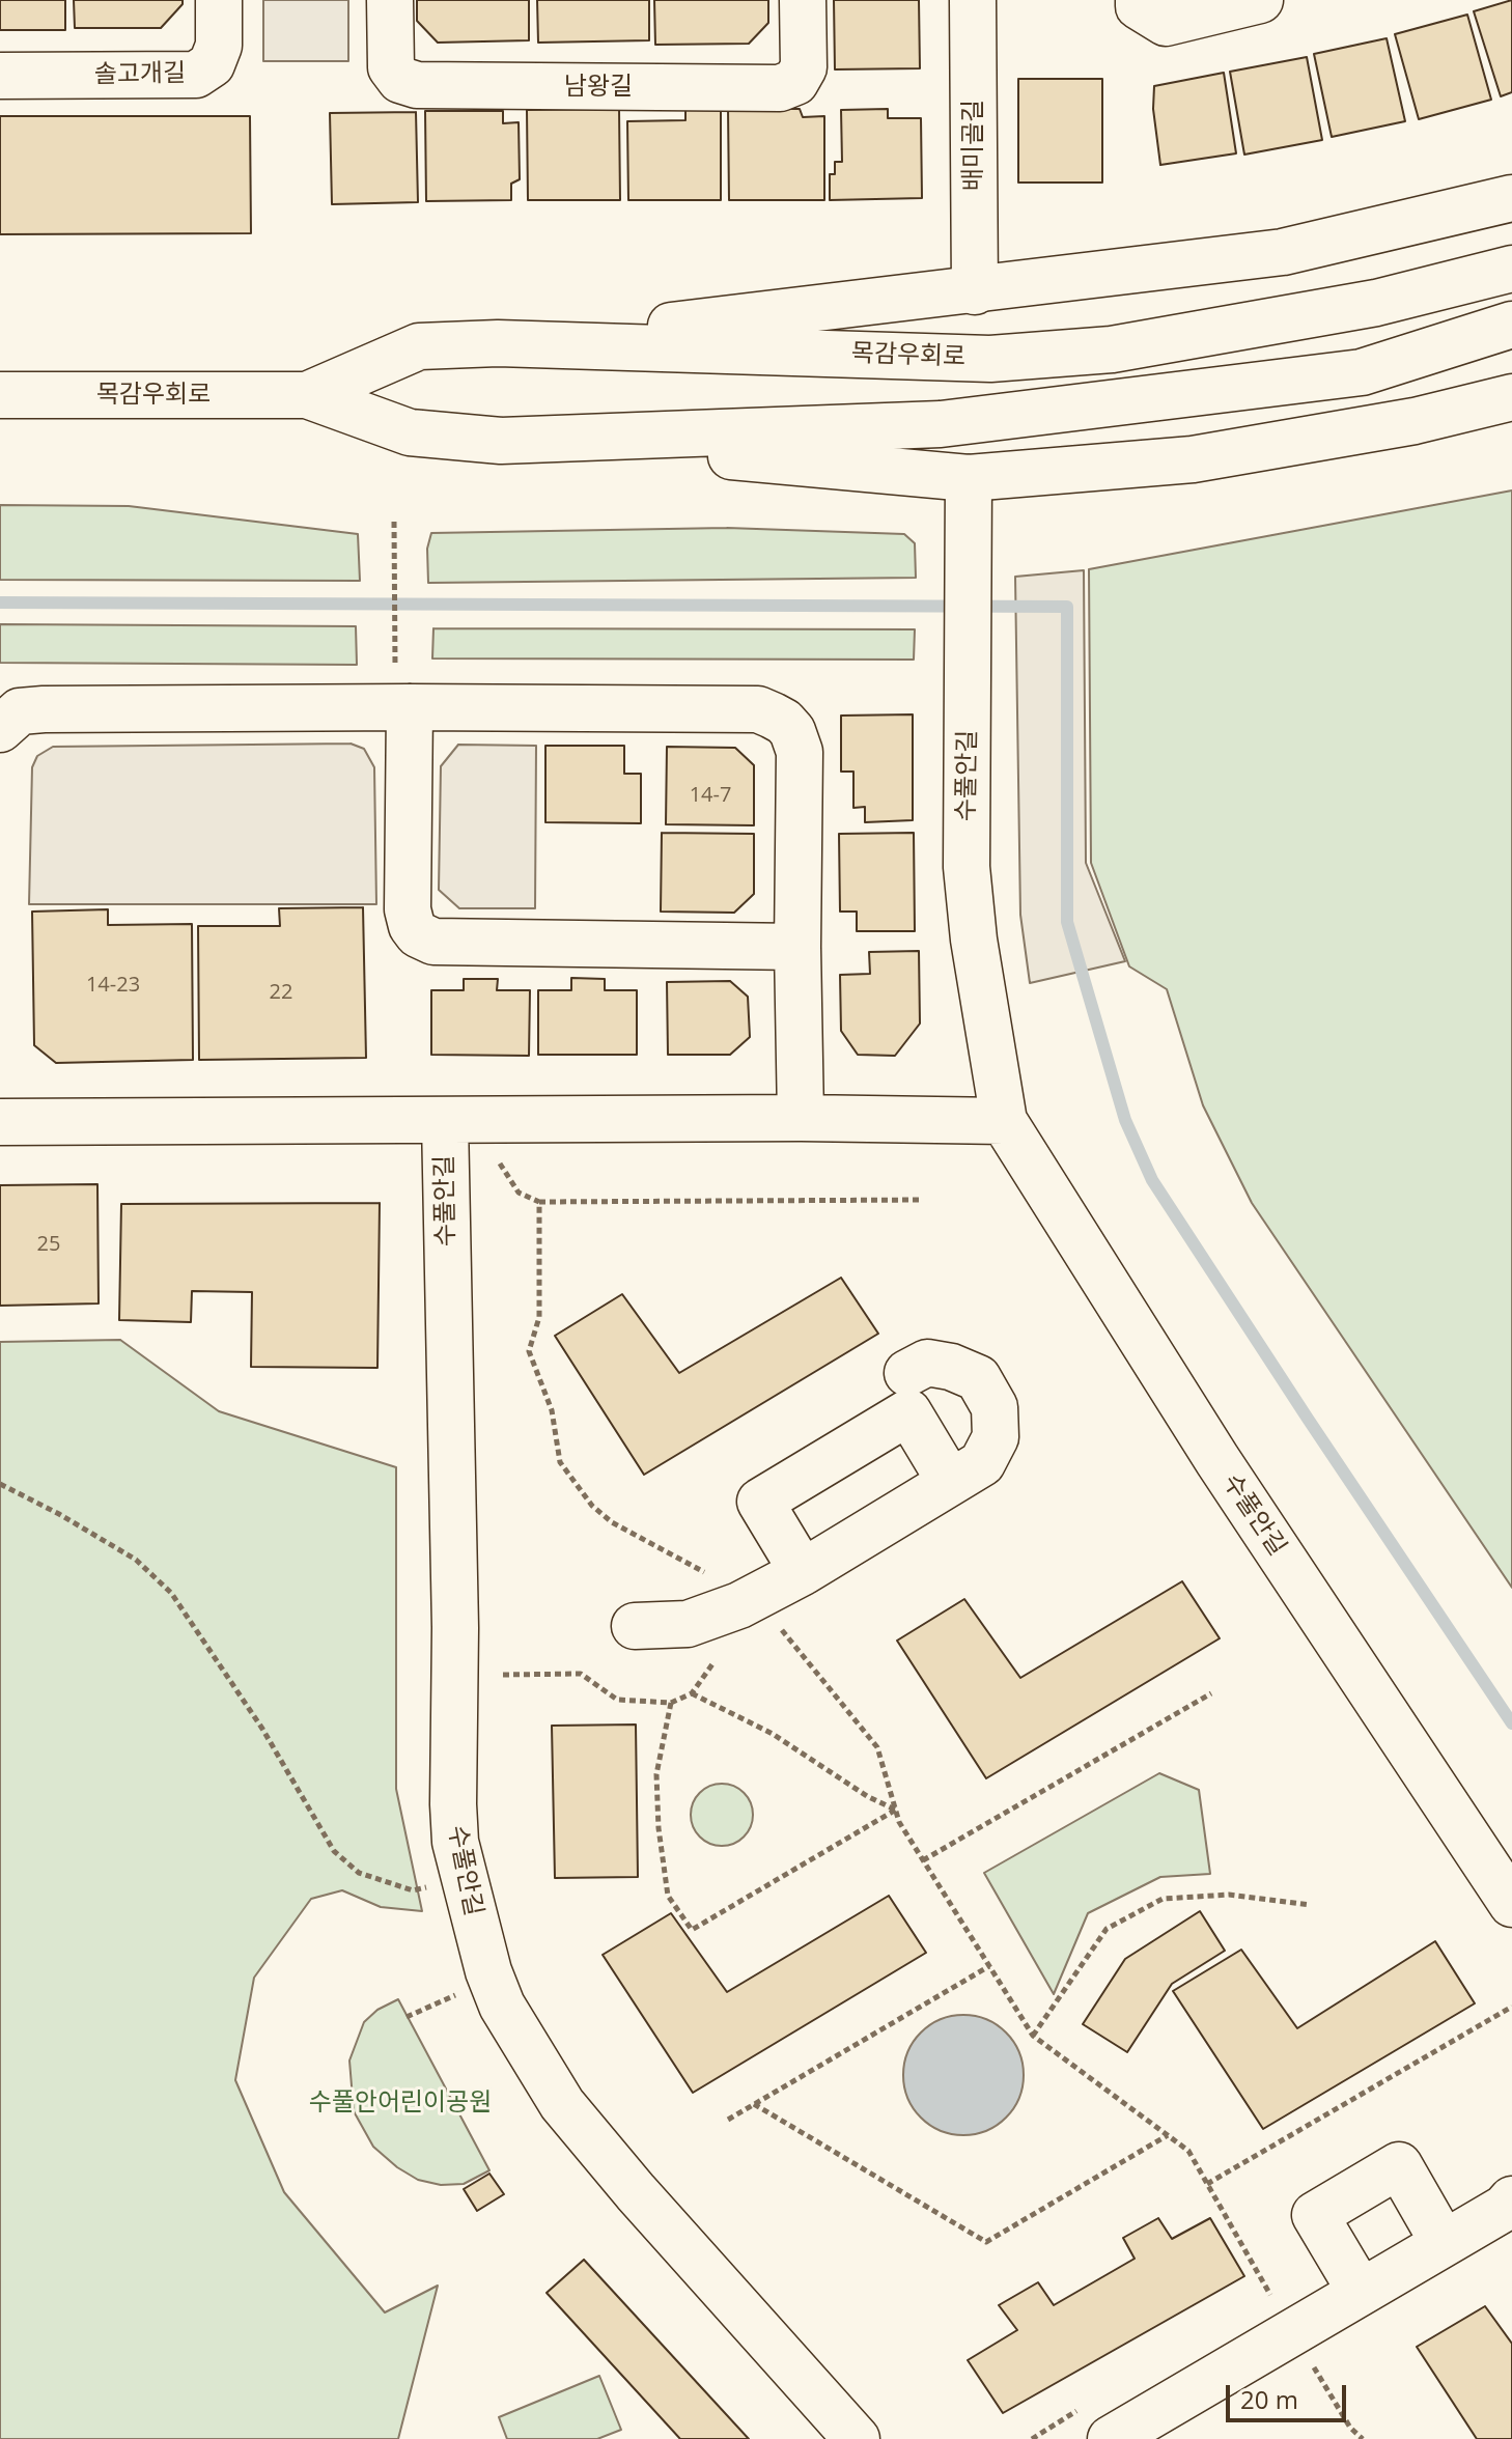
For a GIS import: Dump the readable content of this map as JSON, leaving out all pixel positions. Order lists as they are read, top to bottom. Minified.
{"streets":{"street":["솔고개길","남왕길","배미골길","목감우회로","수풀안길"]},"parks":["수풀안어린이공원"],"house_numbers":["14-7","14-23","22","25"],"scale_bar":"20 m"}
